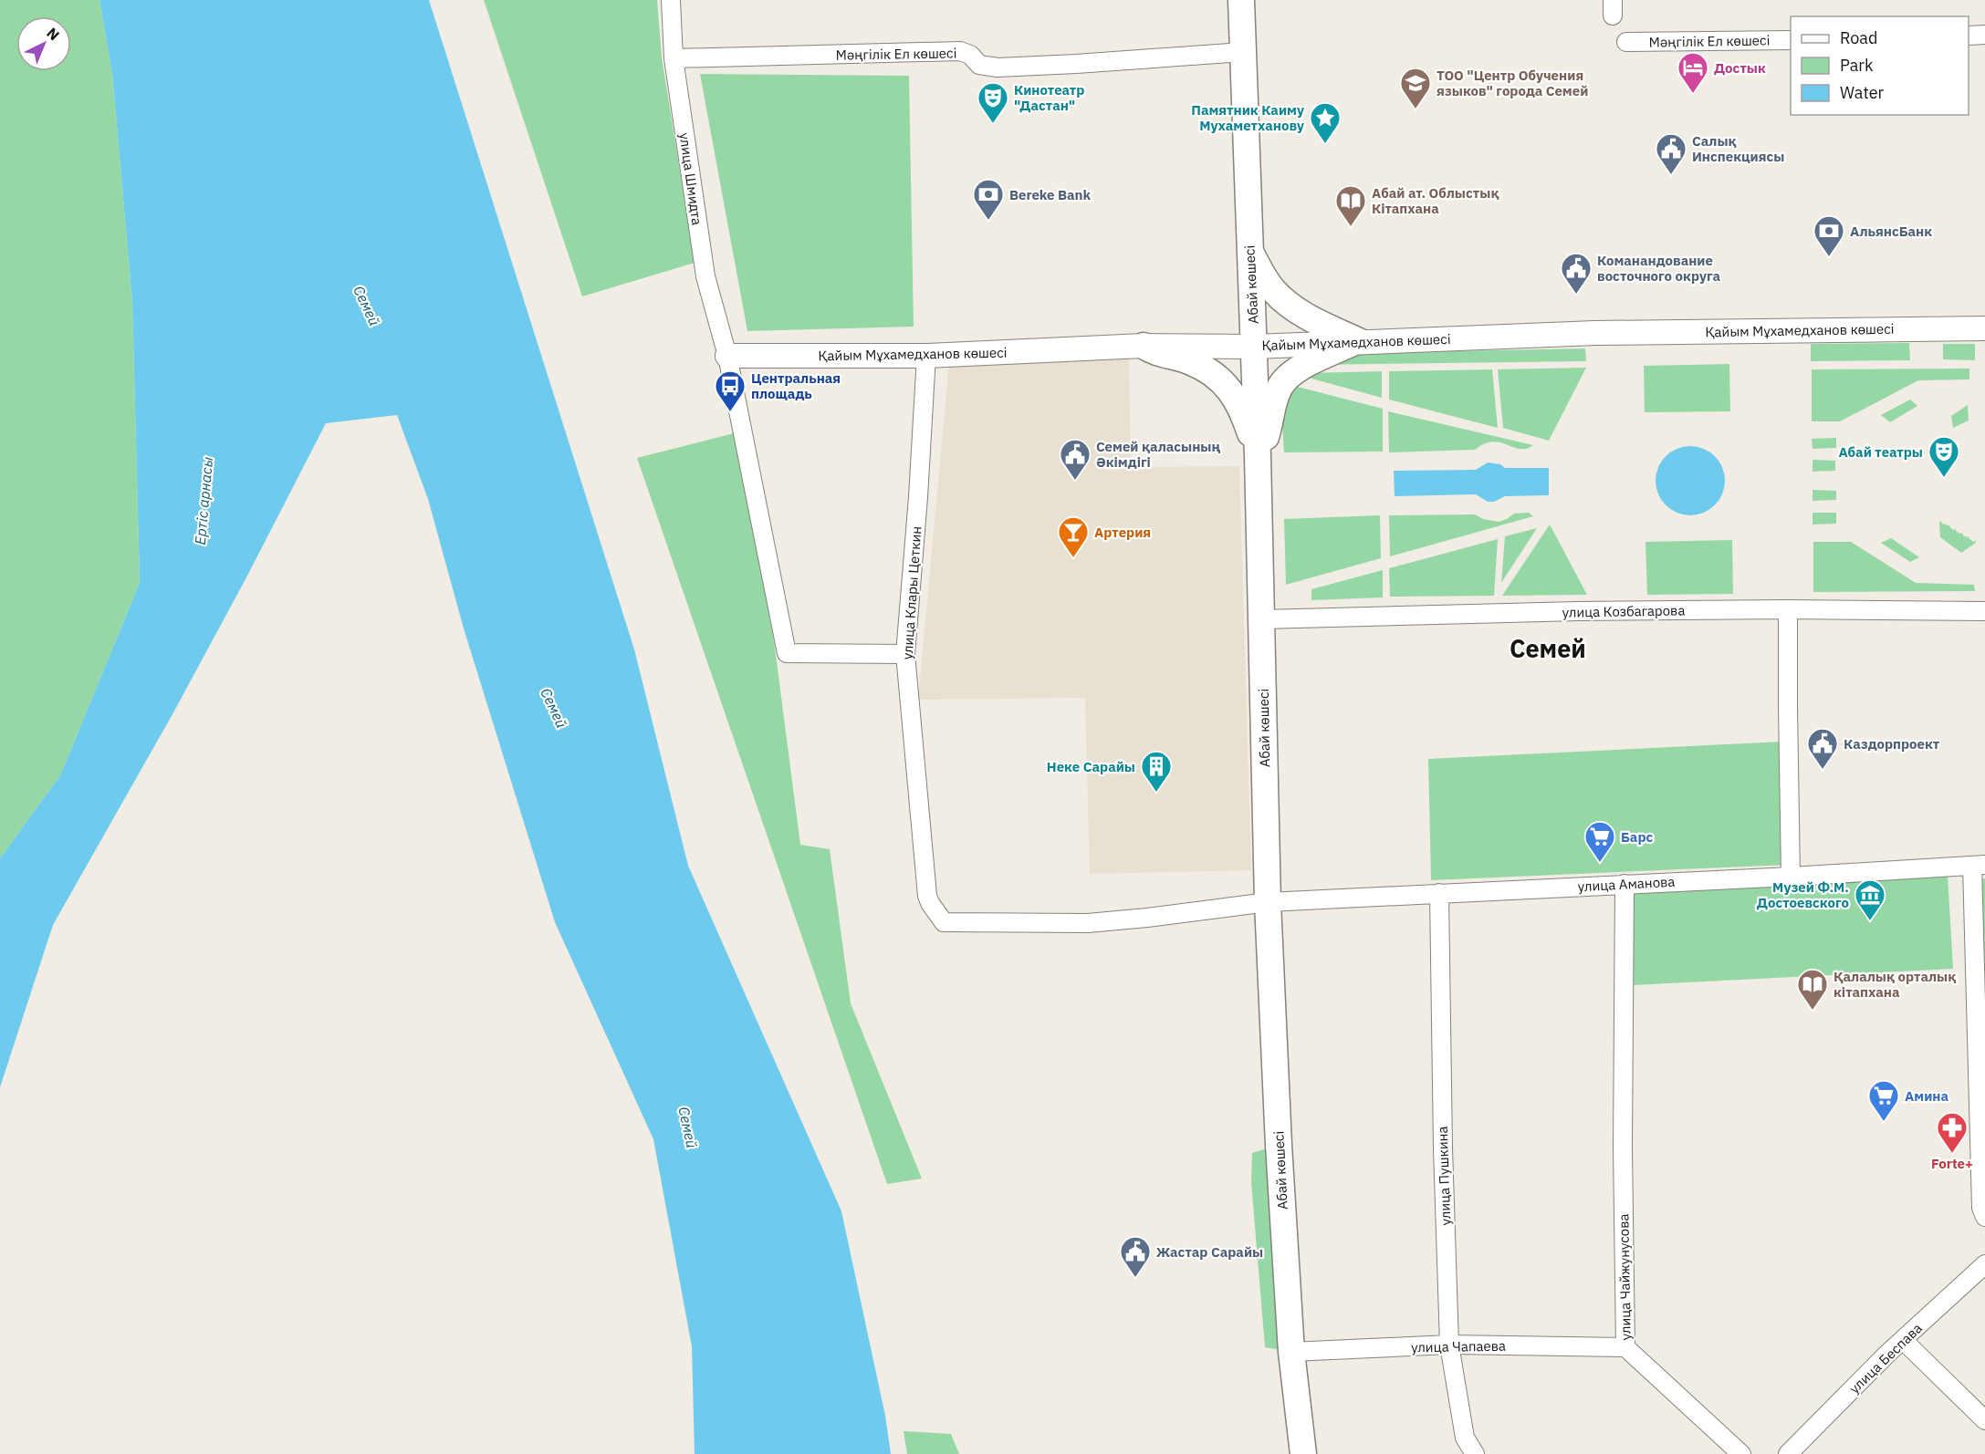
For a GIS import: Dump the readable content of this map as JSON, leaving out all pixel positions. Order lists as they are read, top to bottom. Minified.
{"streets":{"main road":["Абай көшесі"],"street":["Мәңгілік Ел көшесі","улица Шмидта","Қайым Мұхамедханов көшесі","улица Клары Цеткин","улица Козбагарова","улица Аманова","улица Пушкина","улица Чайжунусова","улица Чапаева","улица Беспава"]},"crossings":[["Мәңгілік Ел көшесі","улица Шмидта"],["Мәңгілік Ел көшесі","Абай көшесі"],["улица Шмидта","Қайым Мұхамедханов көшесі"],["улица Шмидта","улица Клары Цеткин"],["Абай көшесі","Қайым Мұхамедханов көшесі"],["Абай көшесі","улица Козбагарова"],["Абай көшесі","улица Аманова"],["Абай көшесі","улица Чапаева"],["Қайым Мұхамедханов көшесі","улица Клары Цеткин"],["улица Клары Цеткин","улица Аманова"],["улица Аманова","улица Пушкина"],["улица Аманова","улица Чайжунусова"],["улица Пушкина","улица Чапаева"],["улица Чайжунусова","улица Чапаева"]],"districts":["Семей"],"water":["Семей","Ертіс арнасы"],"places":{"hotel":["Достык"],"school or university":["ТОО \"Центр Обучения языков\" города Семей"],"theatre":["Кинотеатр \"Дастан\"","Абай театры"],"place":["Памятник Каиму Мухаметханову"],"public building":["Салық Инспекциясы","Команандование восточного округа","Семей қаласының Әкімдігі","Каздорпроект","Жастар Сарайы"],"bank":["Bereke Bank","АльянсБанк"],"library":["Абай ат. Облыстық Кітапхана","Қалалық орталық кітапхана"],"bus stop":["Центральная площадь"],"bar":["Артерия"],"building":["Неке Сарайы"],"supermarket":["Барс","Амина"],"museum":["Музей Ф.М. Достоевского"],"pharmacy":["Forte+"]},"legend":["Road","Park","Water"],"north":"top right"}
